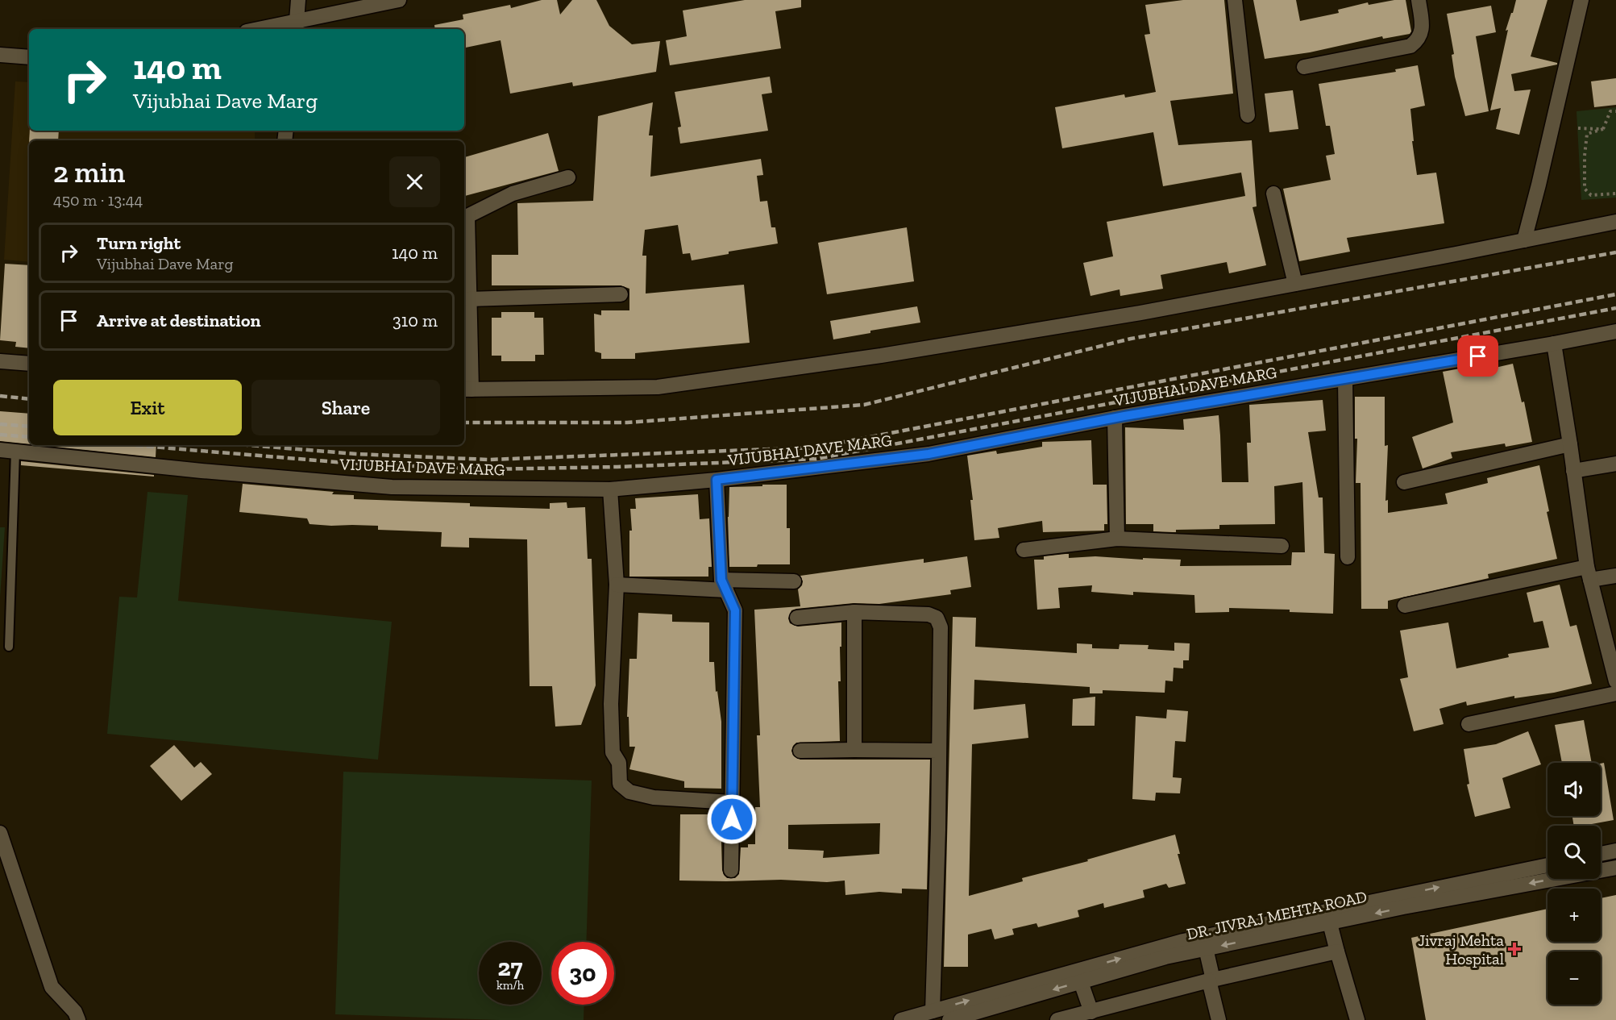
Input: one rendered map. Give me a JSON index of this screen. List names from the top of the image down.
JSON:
{
  "streets": {
    "street": ["VIJUBHAI DAVE MARG", "DR. JIVRAJ MEHTA ROAD"]
  },
  "places": {
    "health": ["Jivraj Mehta Hospital"]
  },
  "page": {
    "turn": ["140 m", "Vijubhai Dave Marg"],
    "heading": ["2 min", "450 m · 13:44"],
    "list": [
      {
        "name": "Turn right",
        "note": "Vijubhai Dave Marg",
        "value": "140 m"
      },
      {
        "name": "Arrive at destination",
        "value": "310 m"
      }
    ],
    "buttons": ["Exit", "Share"],
    "map_buttons": ["+", "−"],
    "speed": "27 km/h",
    "limit": "30"
  }
}
